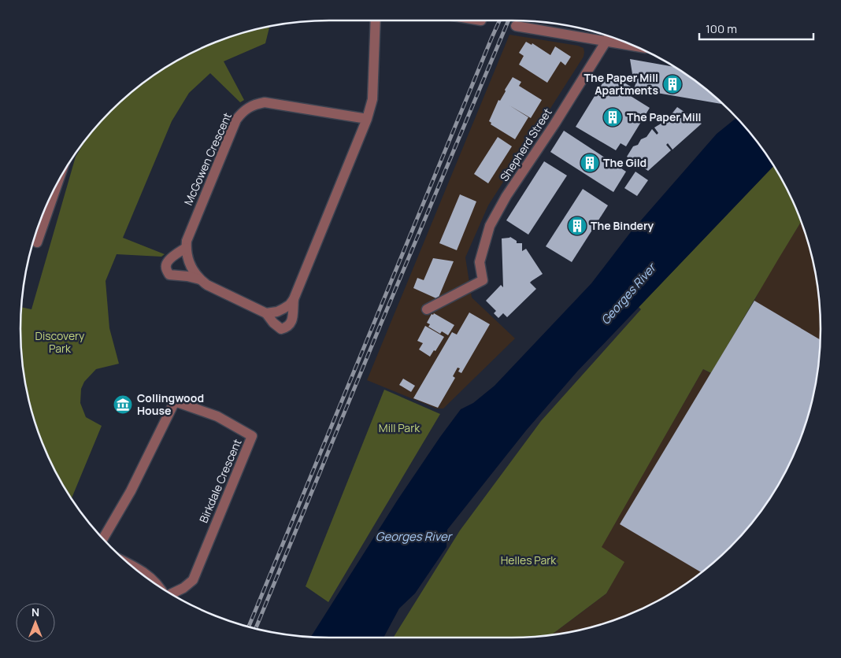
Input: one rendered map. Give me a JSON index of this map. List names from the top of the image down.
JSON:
{
  "streets": {
    "street": ["Shepherd Street", "McGowen Crescent", "Birkdale Crescent"]
  },
  "water": ["Georges River"],
  "parks": ["Discovery Park", "Mill Park", "Helles Park"],
  "places": {
    "building": [
      "The Paper Mill Apartments",
      "The Paper Mill",
      "The Gild",
      "The Bindery"
    ],
    "museum": ["Collingwood House"]
  },
  "scale_bar": "100 m",
  "north": "top"
}
